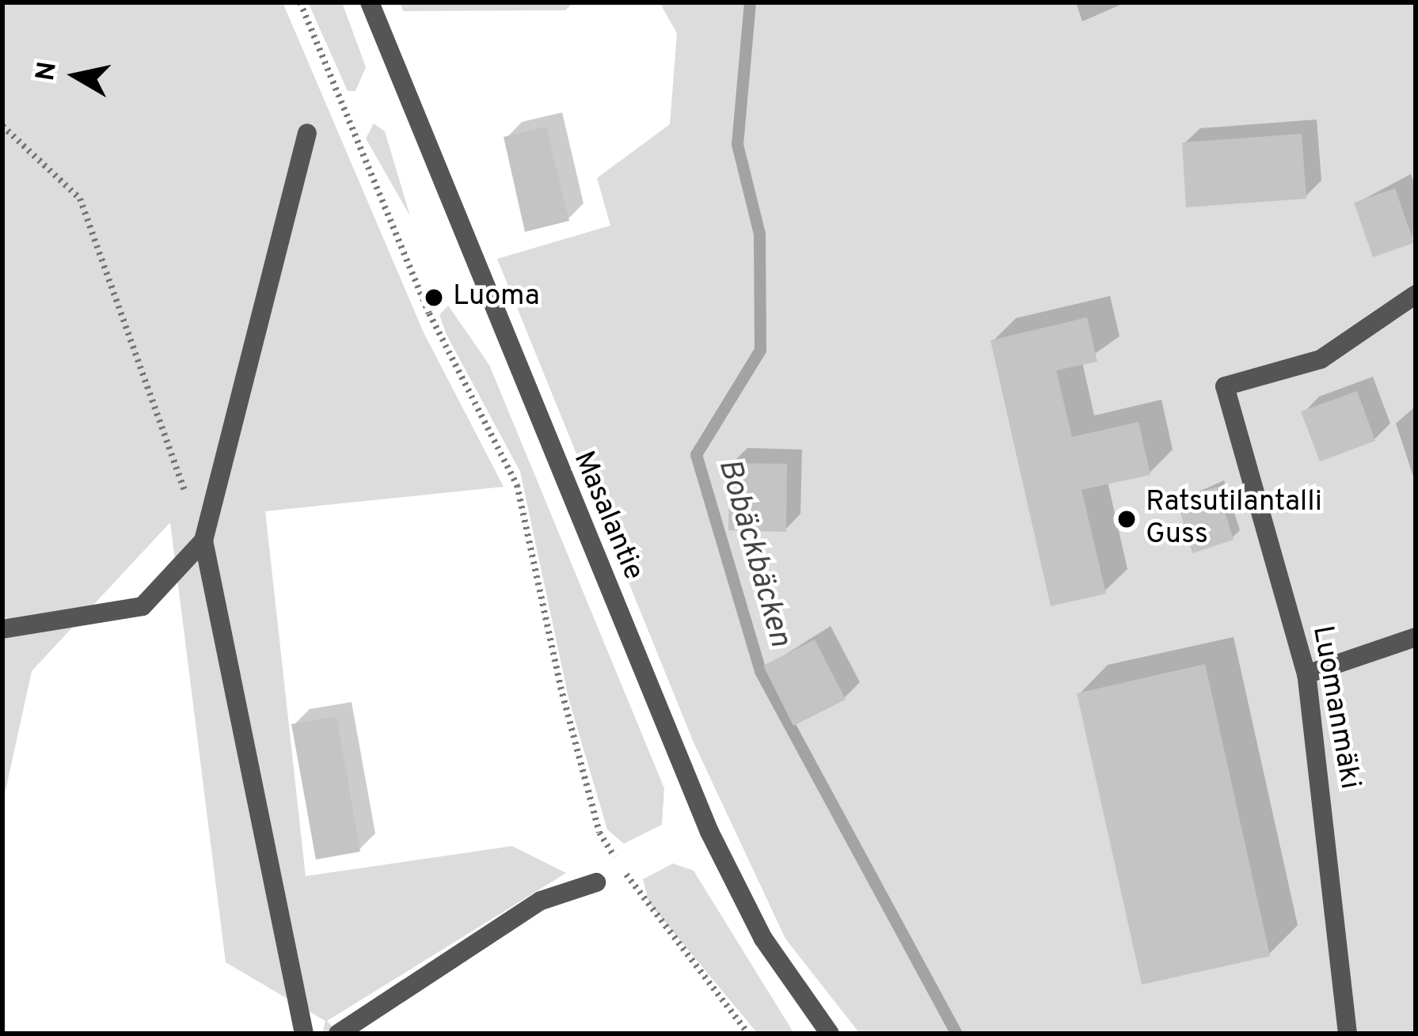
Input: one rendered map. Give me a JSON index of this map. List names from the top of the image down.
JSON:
{
  "streets": {
    "street": ["Masalantie", "Luomanmäki"]
  },
  "water": ["Bobäckbäcken"],
  "places": ["Luoma", "Ratsutilantalli Guss"],
  "north": "left"
}
